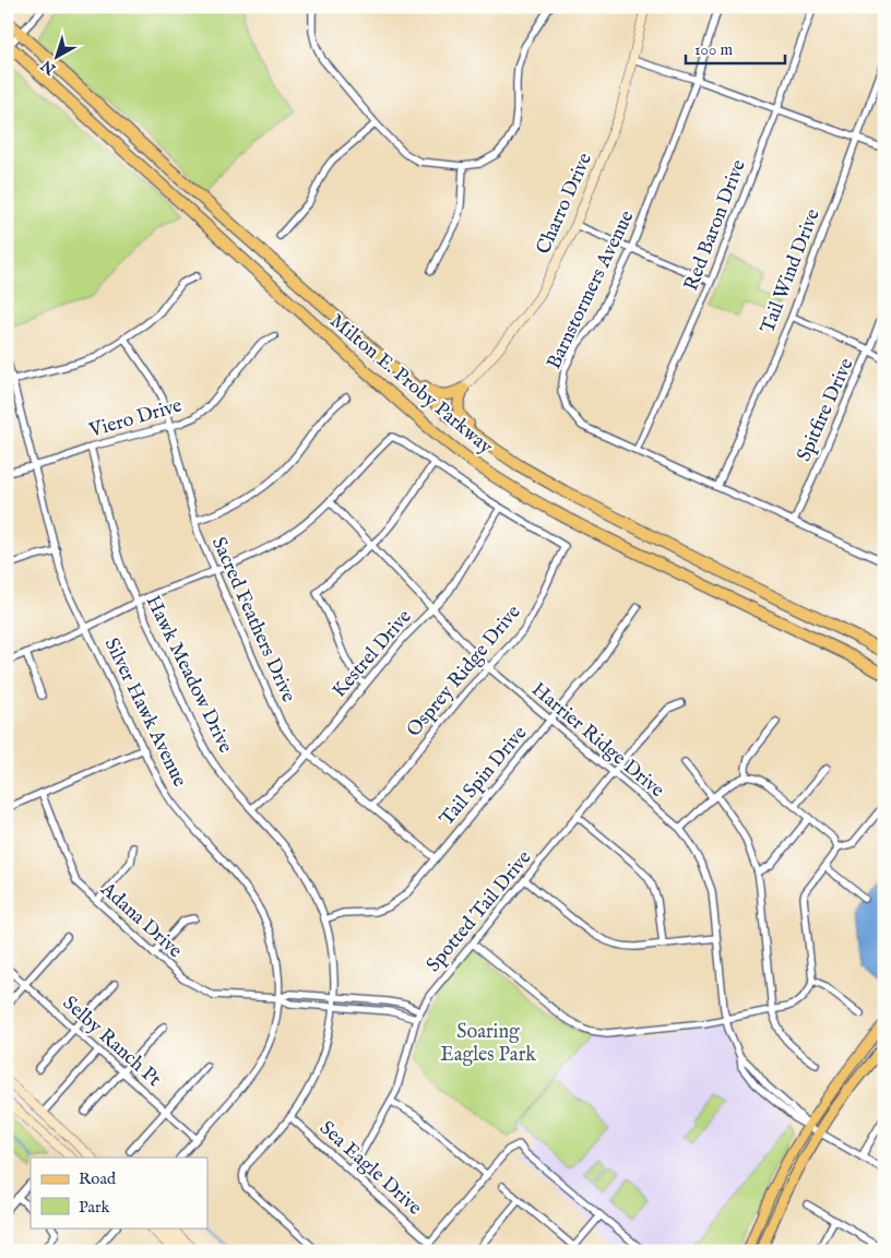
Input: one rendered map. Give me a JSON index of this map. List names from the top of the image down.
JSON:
{
  "streets": {
    "highway": ["Milton E. Proby Parkway"],
    "street": [
      "Charro Drive",
      "Red Baron Drive",
      "Tail Wind Drive",
      "Barnstormers Avenue",
      "Spitfire Drive",
      "Viero Drive",
      "Sacred Feathers Drive",
      "Kestrel Drive",
      "Osprey Ridge Drive",
      "Hawk Meadow Drive",
      "Silver Hawk Avenue",
      "Harrier Ridge Drive",
      "Tail Spin Drive",
      "Spotted Tail Drive",
      "Adana Drive",
      "Selby Ranch Pt",
      "Sea Eagle Drive"
    ]
  },
  "crossings": [
    ["Red Baron Drive", "Barnstormers Avenue"],
    ["Tail Wind Drive", "Barnstormers Avenue"],
    ["Barnstormers Avenue", "Spitfire Drive"],
    ["Viero Drive", "Sacred Feathers Drive"],
    ["Viero Drive", "Hawk Meadow Drive"],
    ["Viero Drive", "Silver Hawk Avenue"],
    ["Sacred Feathers Drive", "Kestrel Drive"],
    ["Sacred Feathers Drive", "Osprey Ridge Drive"],
    ["Sacred Feathers Drive", "Tail Spin Drive"],
    ["Kestrel Drive", "Osprey Ridge Drive"],
    ["Kestrel Drive", "Hawk Meadow Drive"],
    ["Kestrel Drive", "Harrier Ridge Drive"],
    ["Osprey Ridge Drive", "Harrier Ridge Drive"],
    ["Hawk Meadow Drive", "Tail Spin Drive"],
    ["Hawk Meadow Drive", "Sea Eagle Drive"],
    ["Silver Hawk Avenue", "Adana Drive"],
    ["Silver Hawk Avenue", "Selby Ranch Pt"],
    ["Harrier Ridge Drive", "Tail Spin Drive"],
    ["Harrier Ridge Drive", "Spotted Tail Drive"],
    ["Spotted Tail Drive", "Sea Eagle Drive"]
  ],
  "parks": ["Soaring Eagles Park"],
  "legend": ["Road", "Park"],
  "scale_bar": "100 m",
  "north": "bottom left"
}
